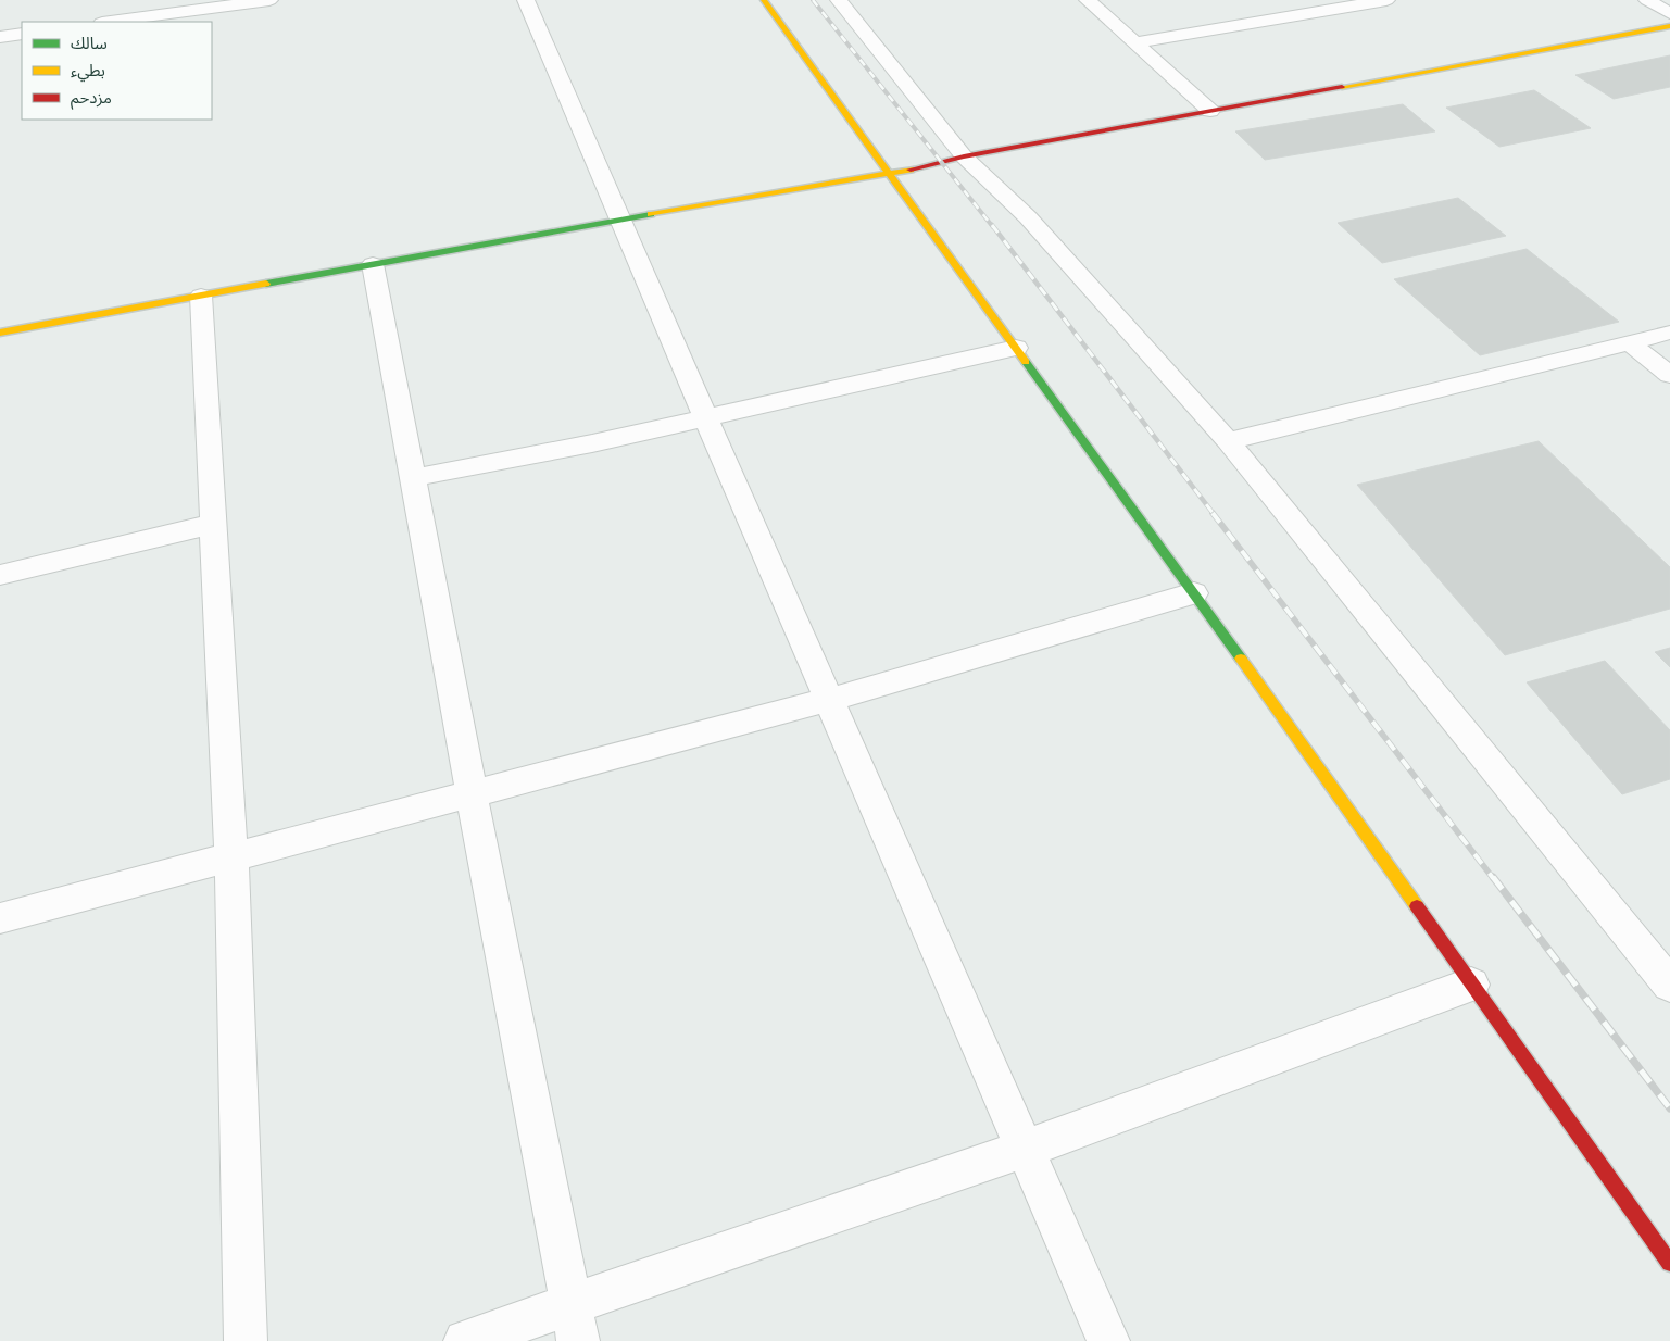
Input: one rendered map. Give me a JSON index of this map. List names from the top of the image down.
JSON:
{
  "legend": ["سالك", "بطيء", "مزدحم"]
}
